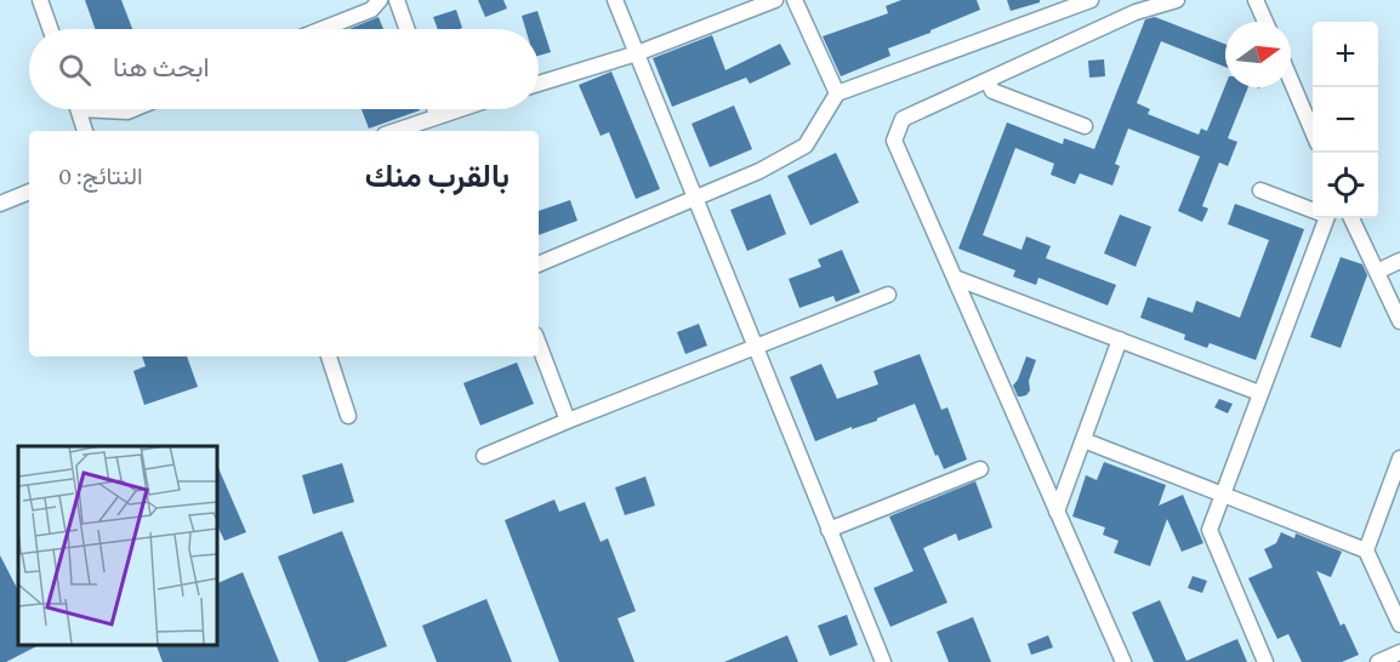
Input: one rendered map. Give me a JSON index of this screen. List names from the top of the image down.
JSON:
{
  "north": "right",
  "page": {
    "map_buttons": ["+", "−"],
    "search": "ابحث هنا",
    "heading": ["بالقرب منك", "النتائج: 0"]
  }
}
